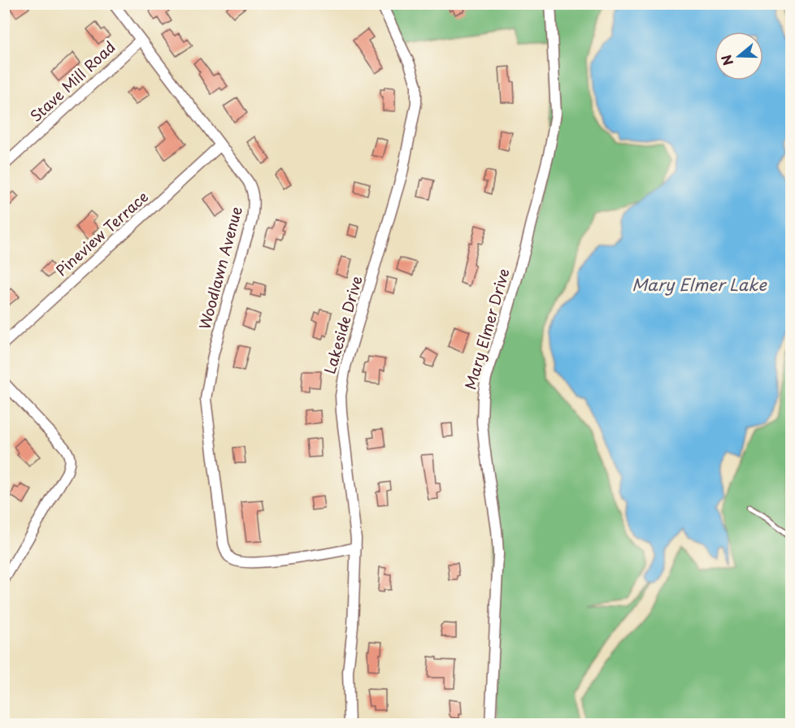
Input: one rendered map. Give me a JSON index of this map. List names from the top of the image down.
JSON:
{
  "streets": {
    "street": [
      "Stave Mill Road",
      "Pineview Terrace",
      "Woodlawn Avenue",
      "Lakeside Drive",
      "Mary Elmer Drive"
    ]
  },
  "crossings": [
    ["Stave Mill Road", "Woodlawn Avenue"],
    ["Pineview Terrace", "Woodlawn Avenue"],
    ["Woodlawn Avenue", "Lakeside Drive"]
  ],
  "water": ["Mary Elmer Lake"],
  "north": "left"
}
